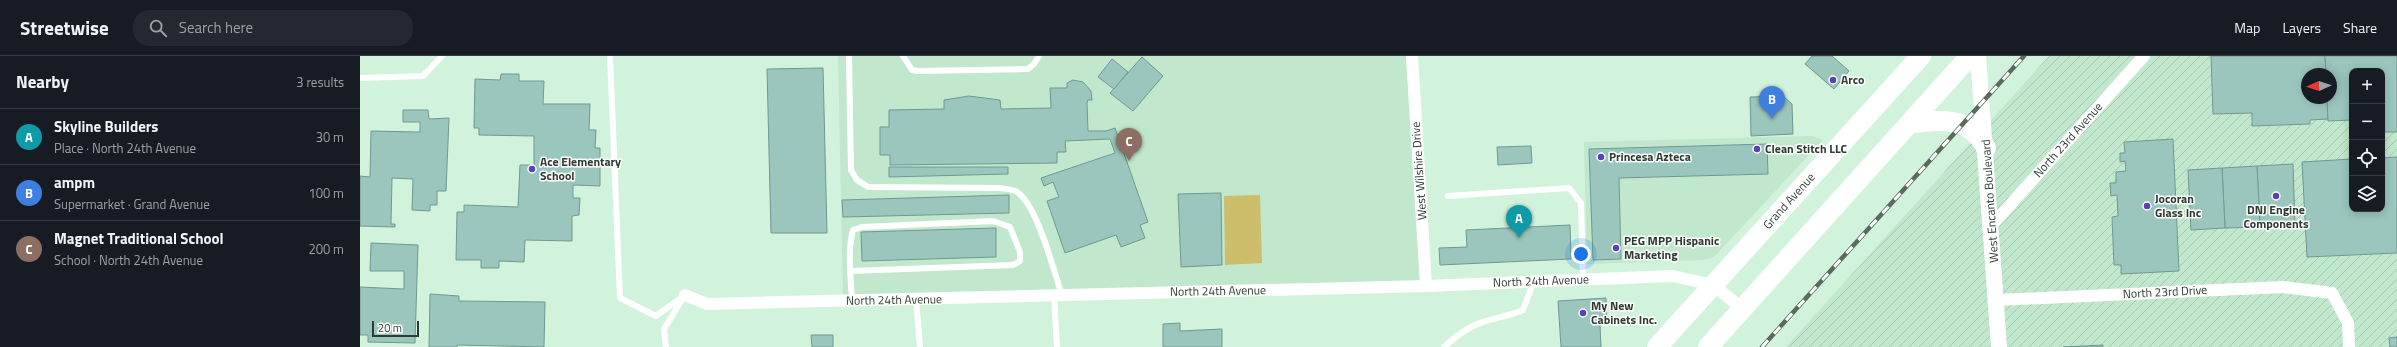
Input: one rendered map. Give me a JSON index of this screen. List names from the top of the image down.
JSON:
{
  "streets": {
    "main road": ["Grand Avenue"],
    "street": [
      "North 23rd Avenue",
      "West Wilshire Drive",
      "West Encanto Boulevard",
      "North 24th Avenue",
      "North 23rd Drive"
    ]
  },
  "crossings": [
    ["North 23rd Avenue", "West Encanto Boulevard"],
    ["West Wilshire Drive", "North 24th Avenue"],
    ["Grand Avenue", "North 24th Avenue"],
    ["West Encanto Boulevard", "North 23rd Drive"]
  ],
  "places": [
    "Arco",
    "Clean Stitch LLC",
    "Princesa Azteca",
    "Ace Elementary School",
    "DNJ Engine Components",
    "Jocoran Glass Inc",
    "PEG MPP Hispanic Marketing",
    "My New Cabinets Inc."
  ],
  "scale_bar": "20 m",
  "north": "left",
  "page": {
    "header": "Streetwise",
    "search": "Search here",
    "nav": ["Map", "Layers", "Share"],
    "heading": ["Nearby", "3 results"],
    "map_buttons": ["+", "−"],
    "pins": ["B", "C", "A"],
    "list": [
      {
        "mark": "A",
        "name": "Skyline Builders",
        "note": "Place · North 24th Avenue",
        "value": "30 m"
      },
      {
        "mark": "B",
        "name": "ampm",
        "note": "Supermarket · Grand Avenue",
        "value": "100 m"
      },
      {
        "mark": "C",
        "name": "Magnet Traditional School",
        "note": "School · North 24th Avenue",
        "value": "200 m"
      }
    ],
    "scale": "20 m"
  }
}
